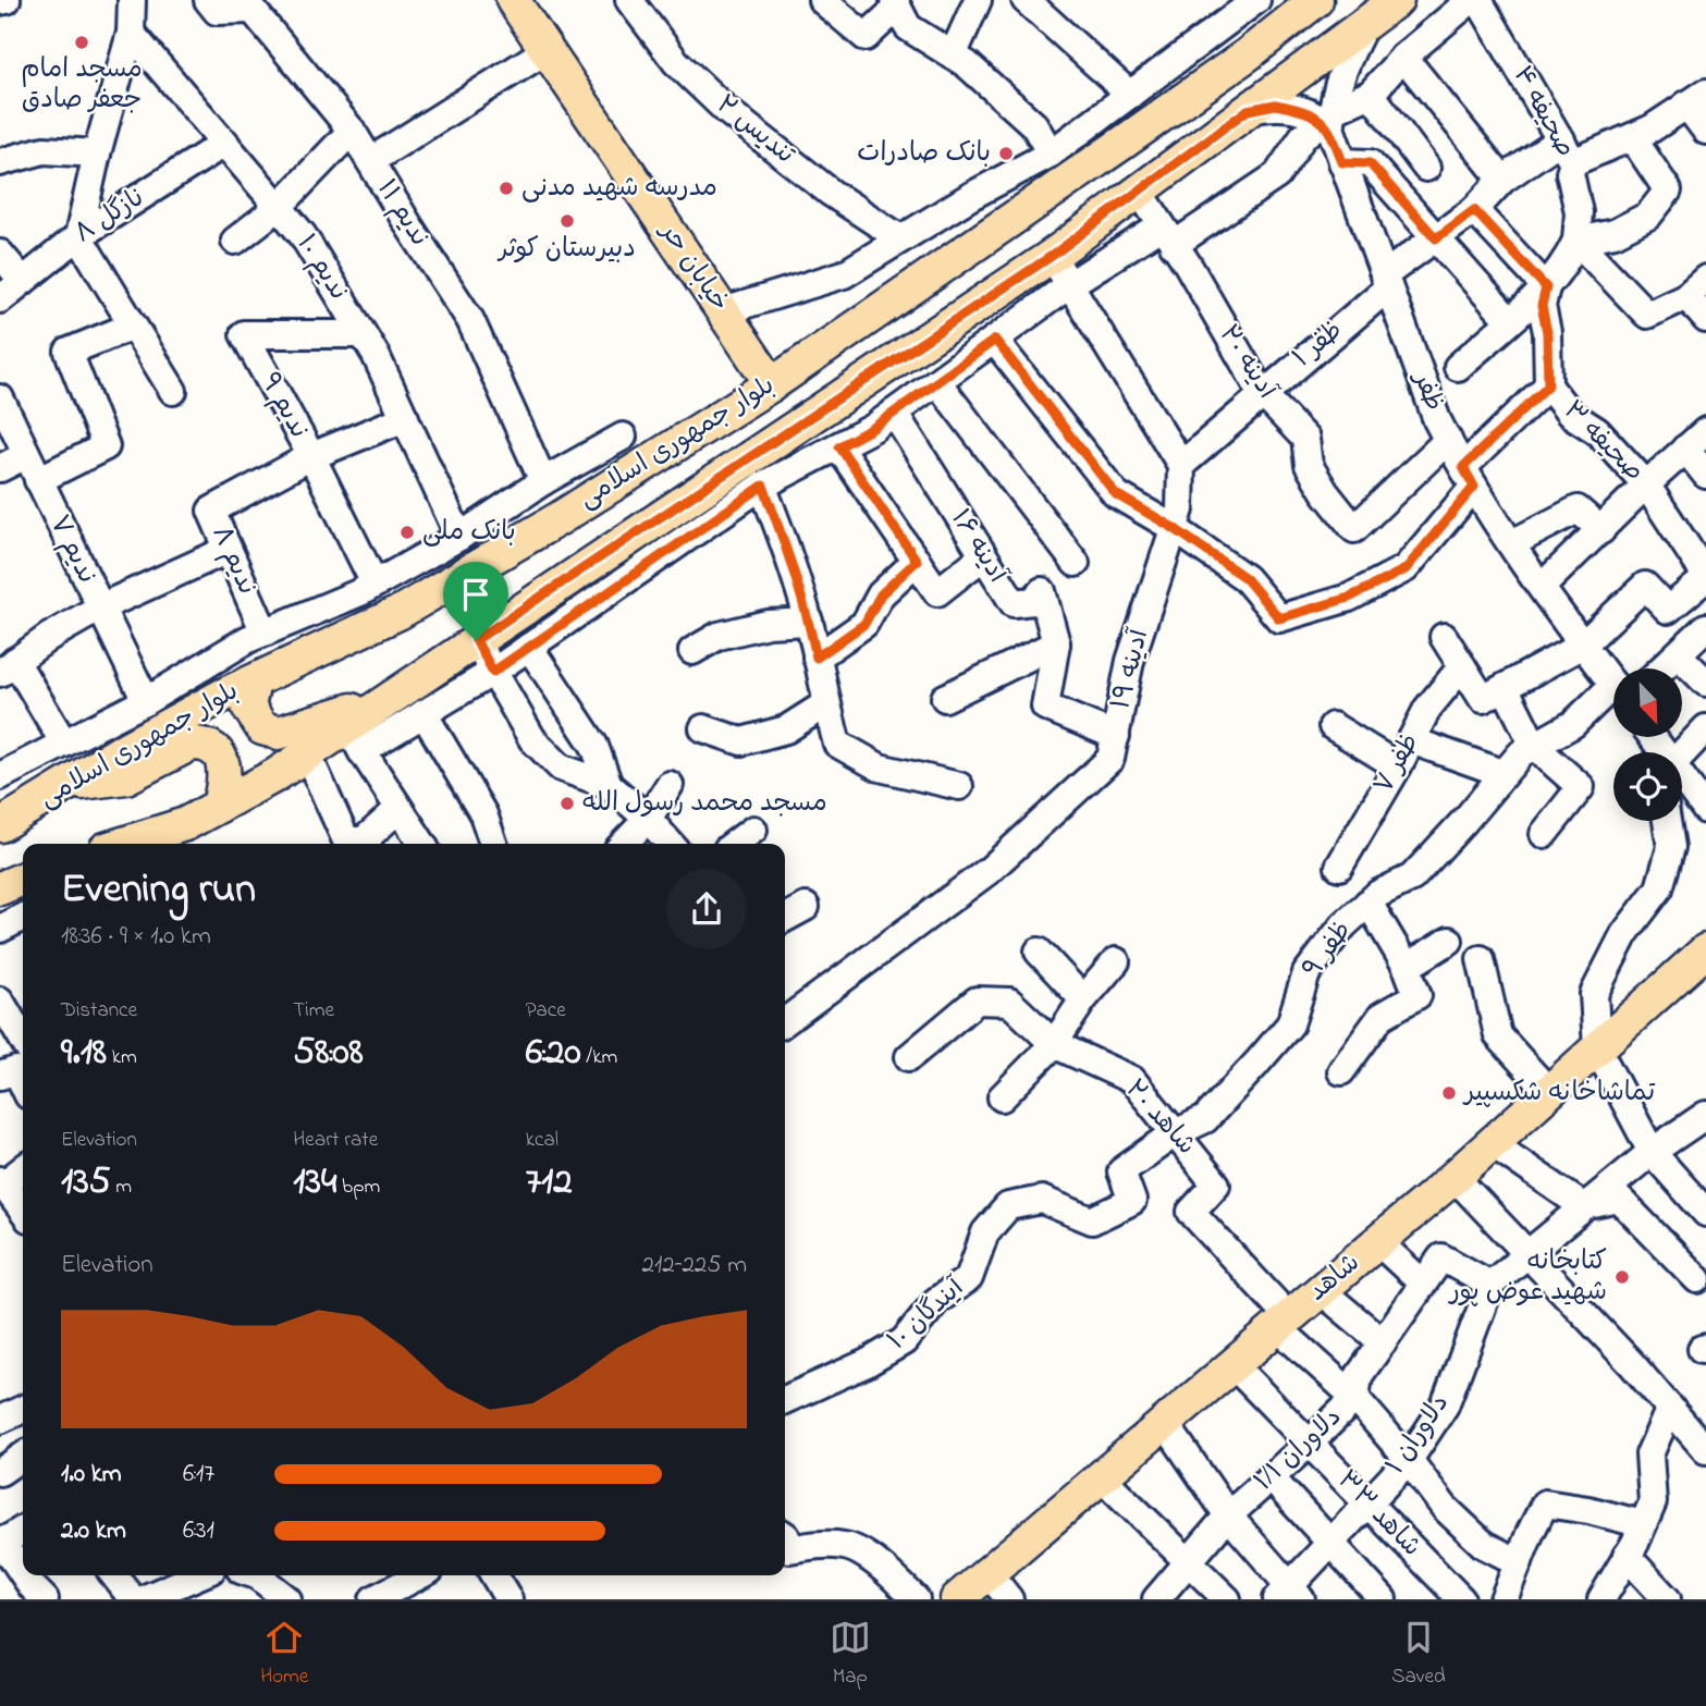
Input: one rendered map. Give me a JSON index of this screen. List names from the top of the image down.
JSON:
{
  "streets": {
    "main road": ["خیابان حر", "بلوار جمهوری اسلامی", "شاهد"],
    "street": [
      "صحیفه ۴",
      "تندیس ۲",
      "ندیم ۱۱",
      "نازگل ۸",
      "ندیم ۱۰",
      "ظفر ۱",
      "آدینه ۲۰",
      "ظفر",
      "ندیم ۹",
      "صحیفه ۳",
      "آدینه ۱۶",
      "ندیم ۷",
      "ندیم ۸",
      "آدینه ۱۹",
      "ظفر ۷",
      "ظفر ۹",
      "شاهد ۲۰",
      "آیندگان ۱۰",
      "دلاوران ۱",
      "دلاوران ۱/۱",
      "شاهد ۳۳"
    ]
  },
  "crossings": [
    ["صحیفه ۴", "ظفر ۱"],
    ["نازگل ۸", "ندیم ۱۰"],
    ["ندیم ۱۰", "ندیم ۹"],
    ["خیابان حر", "بلوار جمهوری اسلامی"],
    ["ظفر ۱", "آدینه ۲۰"],
    ["ظفر ۱", "ظفر"],
    ["ظفر ۱", "آدینه ۱۹"],
    ["آدینه ۲۰", "ظفر"],
    ["آدینه ۲۰", "بلوار جمهوری اسلامی"],
    ["ندیم ۹", "ندیم ۸"],
    ["آدینه ۱۶", "آدینه ۱۹"],
    ["ظفر ۹", "شاهد ۲۰"],
    ["ظفر ۹", "آیندگان ۱۰"],
    ["شاهد ۲۰", "شاهد"],
    ["شاهد", "شاهد ۳۳"],
    ["دلاوران ۱", "دلاوران ۱/۱"],
    ["دلاوران ۱", "شاهد ۳۳"],
    ["دلاوران ۱/۱", "شاهد ۳۳"]
  ],
  "places": [
    "مسجد امام جعفر صادق",
    "بانک صادرات",
    "مدرسه شهید مدنی",
    "دبیرستان کوثر",
    "بانک ملی",
    "مسجد محمد رسول الله",
    "تماشاخانه شکسپیر",
    "کتابخانه شهید عوض پور"
  ],
  "north": "bottom right",
  "page": {
    "heading": ["Evening run", "18:36 · 9 × 1.0 km"],
    "stats": [
      ["Distance", "9.18 km"],
      ["Time", "58:08"],
      ["Pace", "6:20 /km"],
      ["Elevation", "135 m"],
      ["Heart rate", "134 bpm"],
      ["kcal", "712"]
    ],
    "chart": ["Elevation", "212–225 m"],
    "list": [
      {
        "name": "1.0 km",
        "note": "6:17"
      },
      {
        "name": "2.0 km",
        "note": "6:31"
      }
    ],
    "tabs": ["Home", "Map", "Saved"]
  }
}
